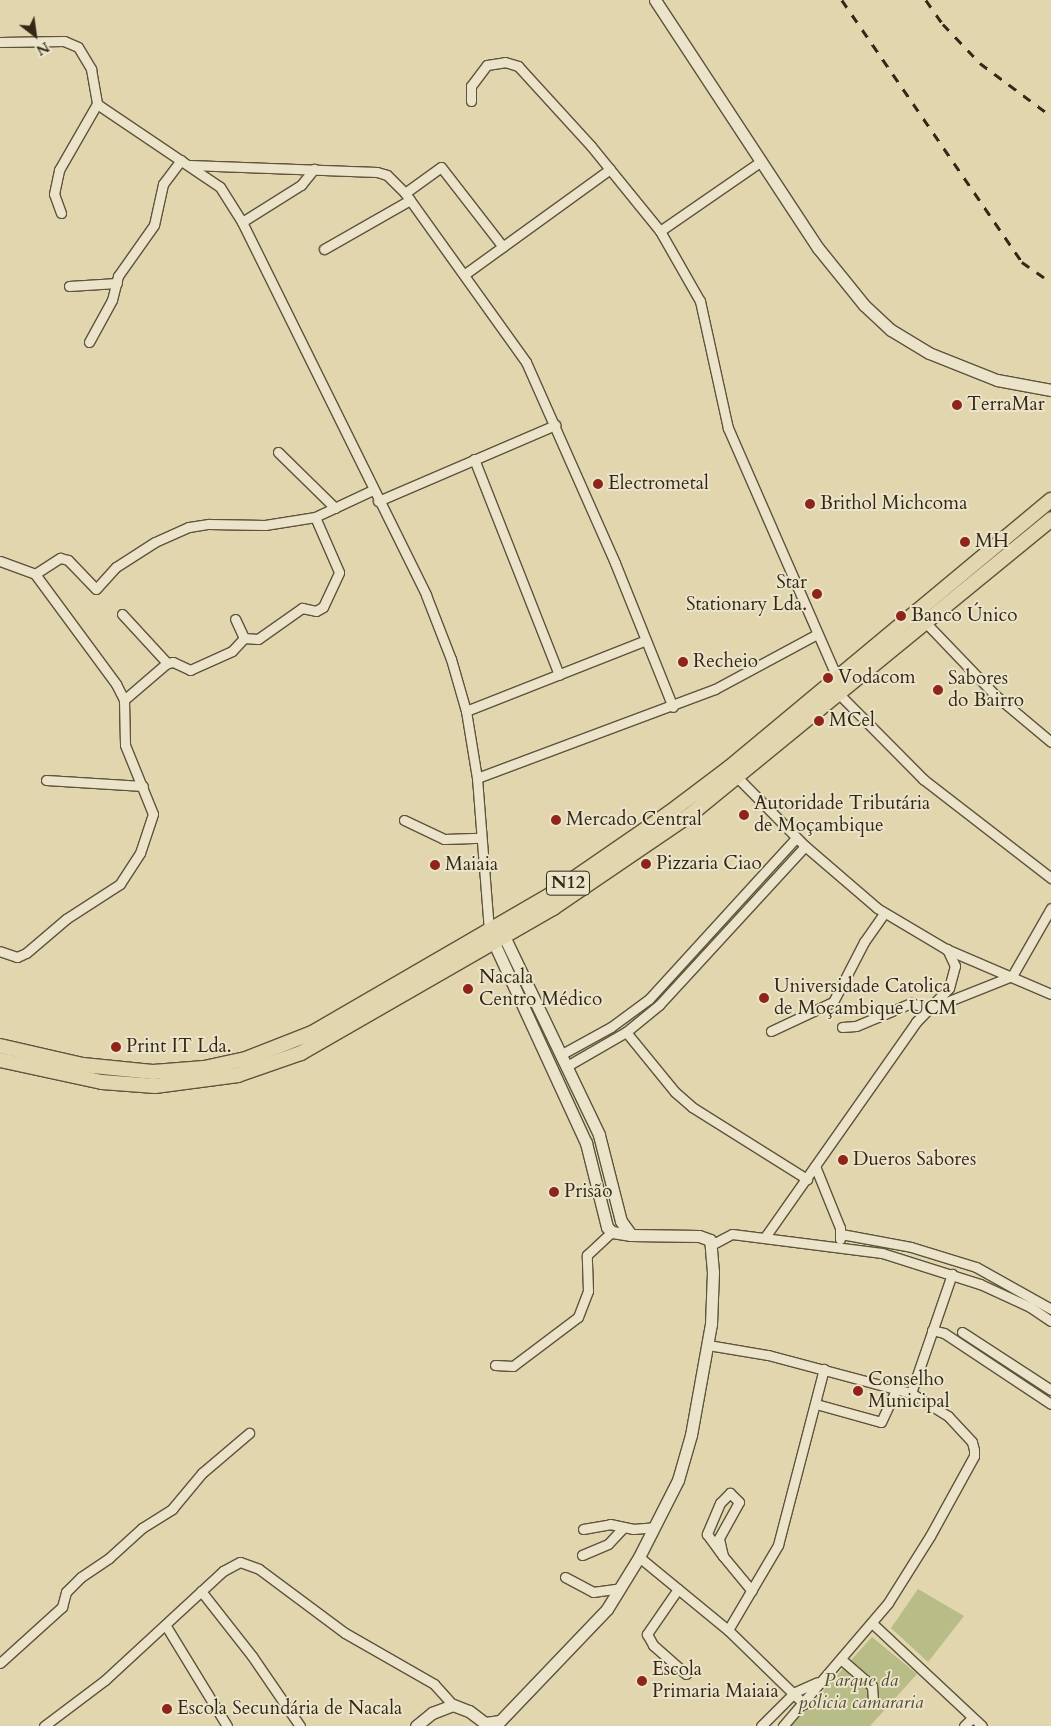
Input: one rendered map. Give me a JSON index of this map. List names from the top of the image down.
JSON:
{
  "streets": {
    "main road": ["N12"]
  },
  "parks": ["Parque da policia camararia"],
  "places": [
    "TerraMar",
    "Electrometal",
    "Brithol Michcoma",
    "MH",
    "Star Stationary Lda.",
    "Banco Único",
    "Recheio",
    "Vodacom",
    "Sabores do Bairro",
    "MCel",
    "Autoridade Tributária de Moçambique",
    "Mercado Central",
    "Pizzaria Ciao",
    "Maiaia",
    "Nacala Centro Médico",
    "Universidade Catolica de Moçambique UCM",
    "Print IT Lda.",
    "Dueros Sabores",
    "Prisão",
    "Conselho Municipal",
    "Escola Primaria Maiaia",
    "Escola Secundária de Nacala"
  ],
  "north": "bottom right"
}
